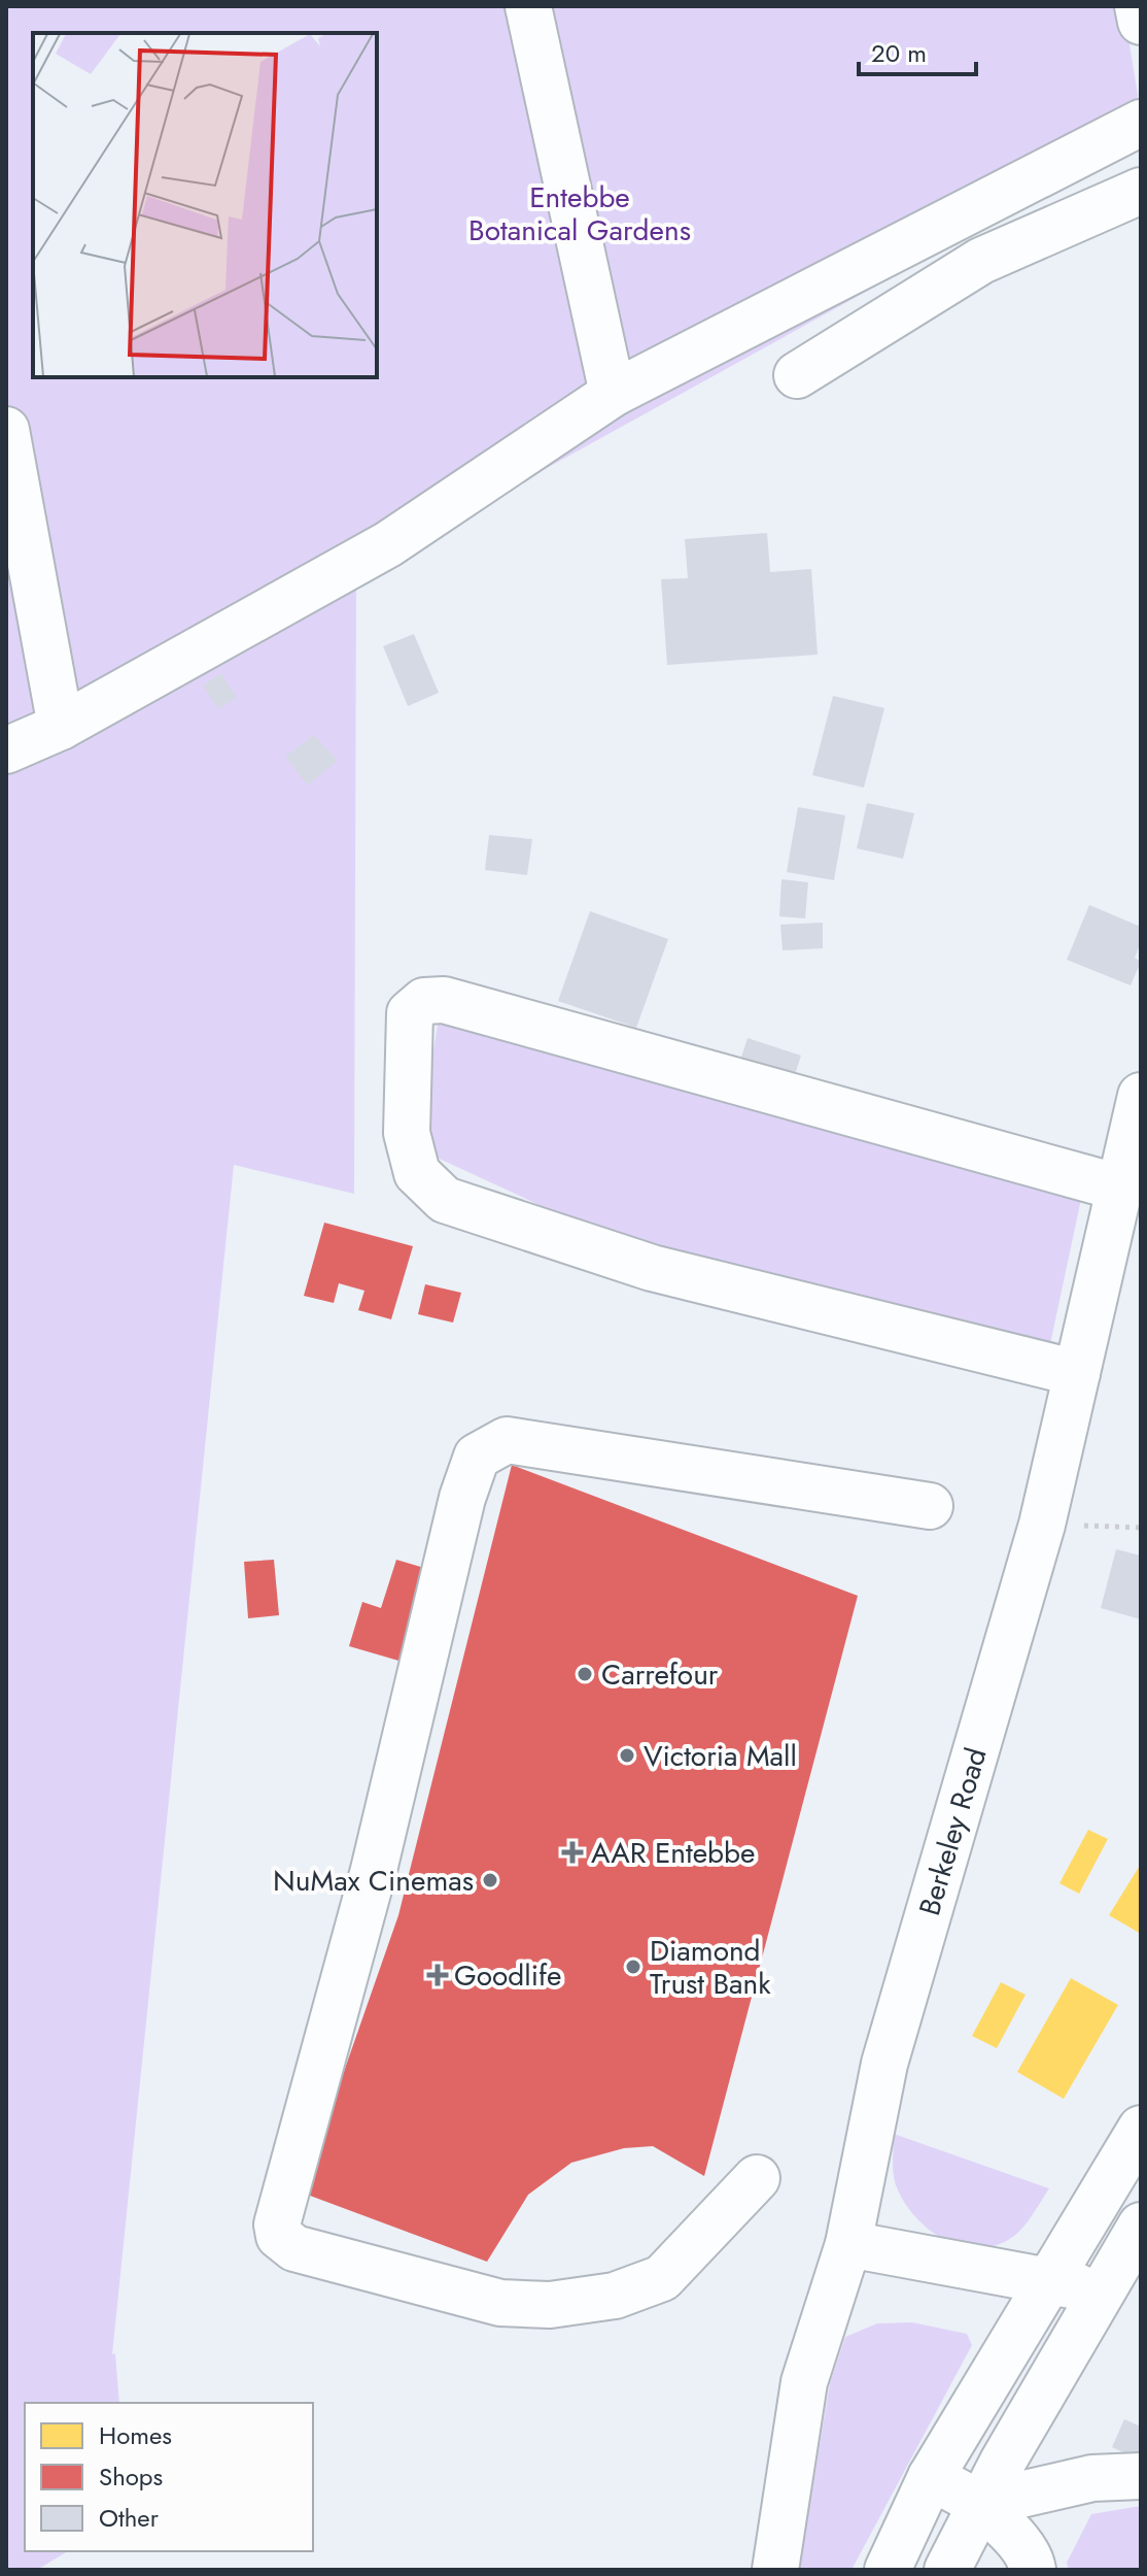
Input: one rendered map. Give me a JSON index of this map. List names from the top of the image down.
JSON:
{
  "streets": {
    "main road": ["Berkeley Road"]
  },
  "parks": ["Entebbe Botanical Gardens"],
  "places": {
    "other": [
      "Carrefour",
      "Victoria Mall",
      "NuMax Cinemas",
      "Diamond Trust Bank"
    ],
    "health": ["AAR Entebbe", "Goodlife"]
  },
  "legend": ["Homes", "Shops", "Other"],
  "scale_bar": "20 m"
}
